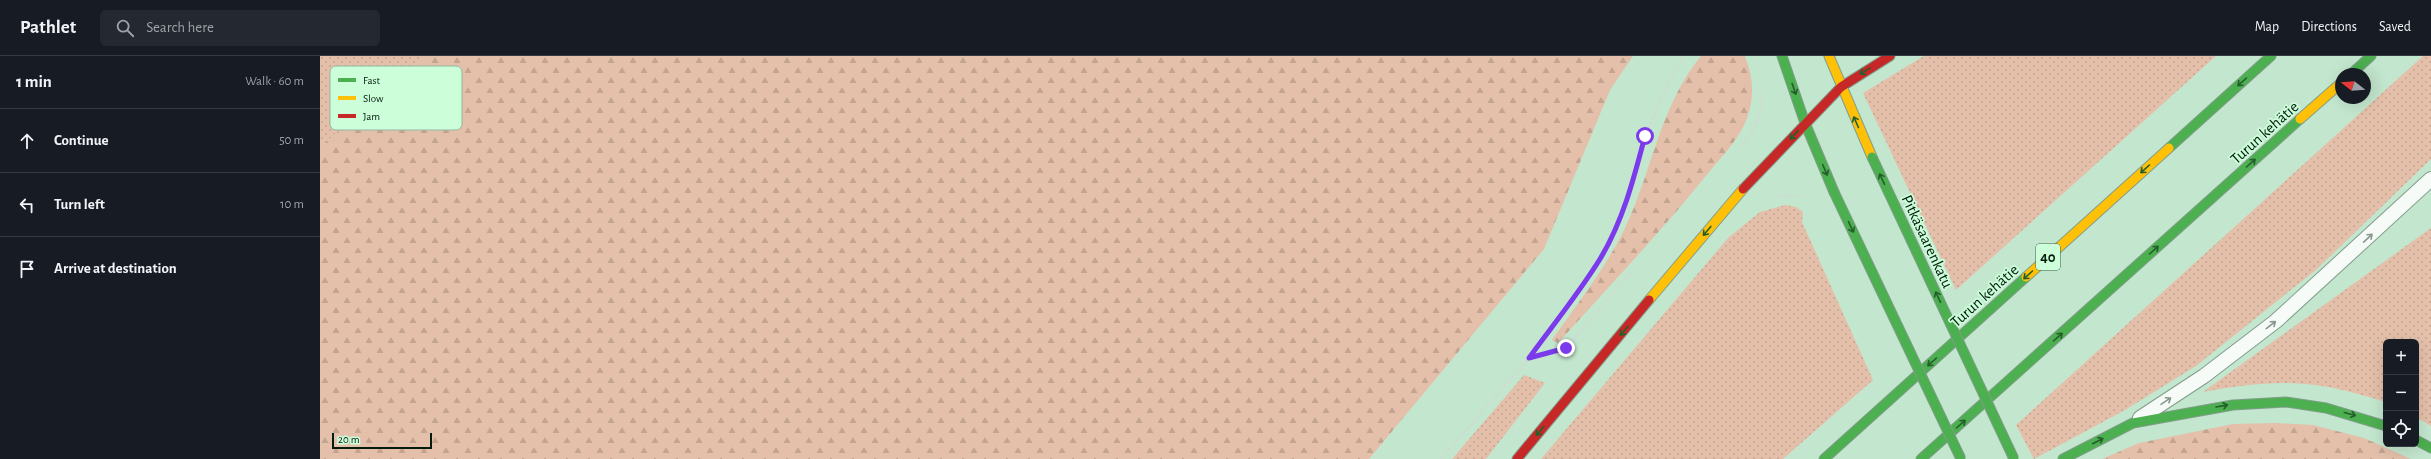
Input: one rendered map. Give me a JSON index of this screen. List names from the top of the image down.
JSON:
{
  "streets": {
    "main road": ["Turun kehätie", "Pitkäsaarenkatu", "40"]
  },
  "legend": ["Fast", "Slow", "Jam"],
  "scale_bar": "20 m",
  "north": "left",
  "page": {
    "header": "Pathlet",
    "search": "Search here",
    "nav": ["Map", "Directions", "Saved"],
    "heading": ["1 min", "Walk · 60 m"],
    "list": [
      ["Continue", "50 m"],
      ["Turn left", "10 m"],
      "Arrive at destination"
    ],
    "map_buttons": ["+", "−"],
    "scale": "20 m"
  }
}
